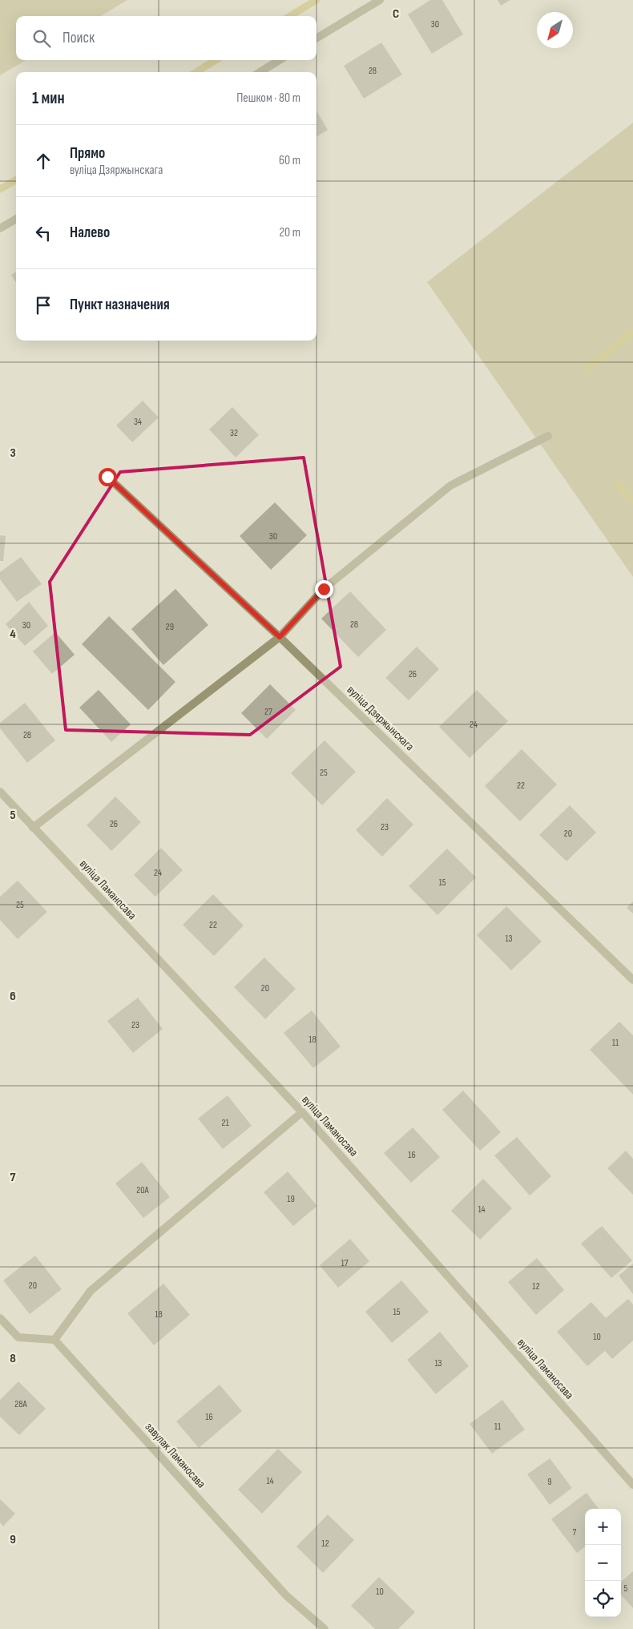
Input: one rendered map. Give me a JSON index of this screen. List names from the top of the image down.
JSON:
{
  "streets": {
    "street": ["вуліца Дзяржынскага", "вуліца Ламаносава", "завулак Ламаносава"]
  },
  "house_numbers": [
    "30",
    "28",
    "34",
    "32",
    "30",
    "28",
    "30",
    "29",
    "26",
    "27",
    "24",
    "28",
    "25",
    "22",
    "26",
    "23",
    "20",
    "24",
    "15",
    "25",
    "22",
    "13",
    "20",
    "23",
    "18",
    "11",
    "21",
    "16",
    "20А",
    "19",
    "14",
    "17",
    "20",
    "12",
    "15",
    "18",
    "10",
    "13",
    "28А",
    "16",
    "11",
    "14",
    "9",
    "7",
    "12",
    "5",
    "10"
  ],
  "north": "bottom left",
  "page": {
    "search": "Поиск",
    "heading": ["1 мин", "Пешком · 80 m"],
    "list": [
      ["Прямо", "вуліца Дзяржынскага", "60 m"],
      ["Налево", "20 m"],
      "Пункт назначения"
    ],
    "map_buttons": ["+", "−"]
  },
  "grid": {
    "columns": ["C"],
    "rows": [
      "3",
      "4",
      "5",
      "6",
      "7",
      "8",
      "9"
    ]
  }
}
